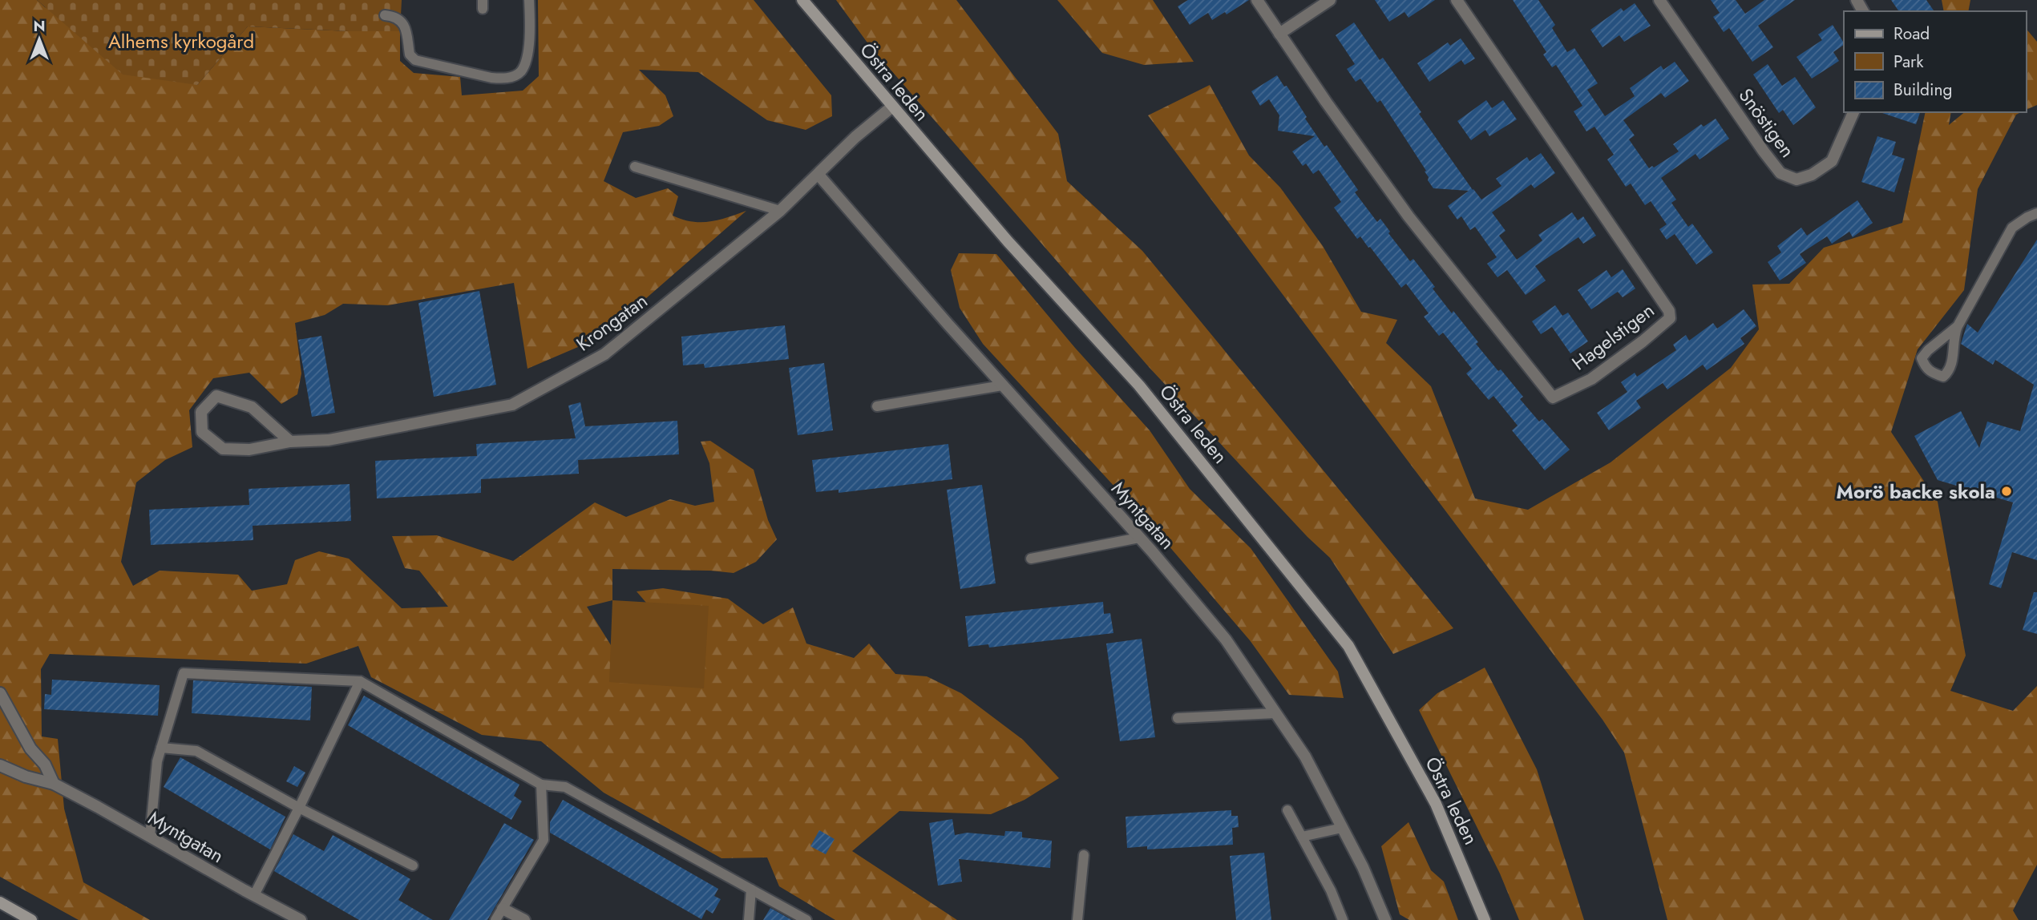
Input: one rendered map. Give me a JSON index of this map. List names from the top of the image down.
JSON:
{
  "streets": {
    "street": [
      "Östra leden",
      "Snöstigen",
      "Krongatan",
      "Hagelstigen",
      "Myntgatan"
    ]
  },
  "crossings": [
    ["Östra leden", "Krongatan"],
    ["Krongatan", "Myntgatan"]
  ],
  "parks": ["Alhems kyrkogård"],
  "places": ["Morö backe skola"],
  "legend": ["Road", "Park", "Building"],
  "north": "top"
}
